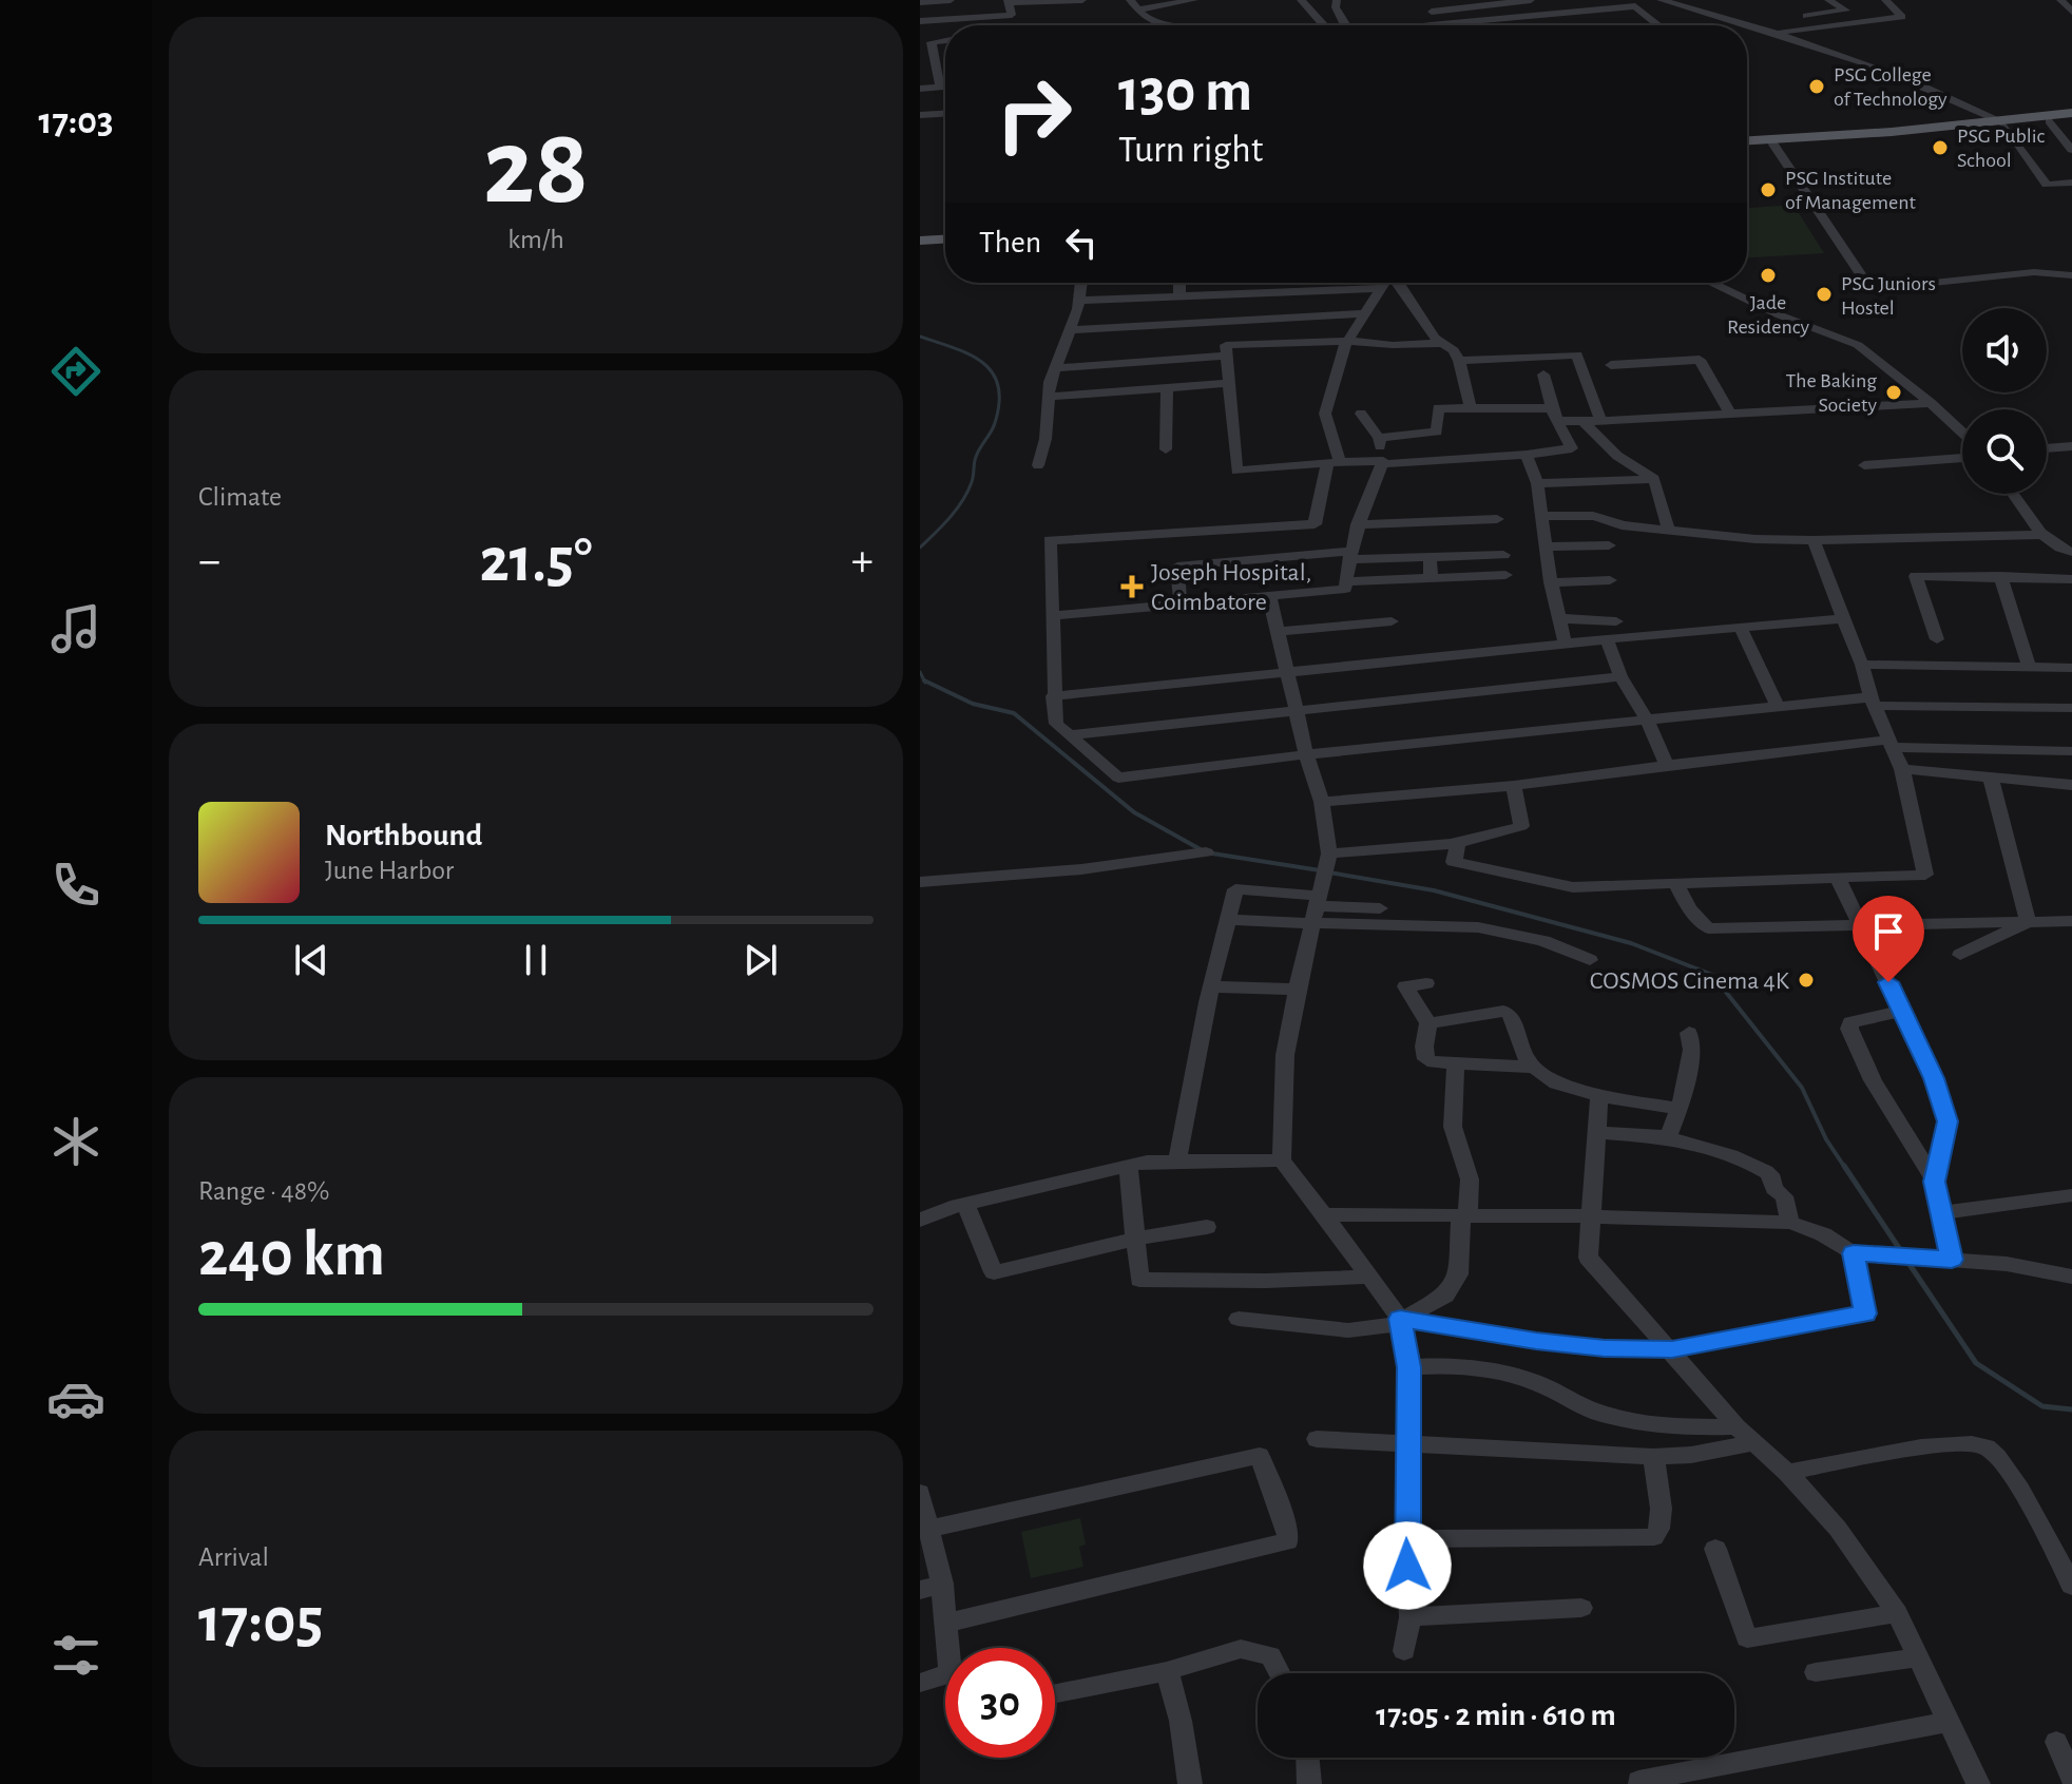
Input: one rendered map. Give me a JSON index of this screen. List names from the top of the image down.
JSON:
{
  "places": {
    "other": [
      "PSG College of Technology",
      "PSG Public School",
      "PSG Institute of Management",
      "Jade Residency",
      "PSG Juniors Hostel",
      "The Baking Society",
      "COSMOS Cinema 4K"
    ],
    "health": ["Joseph Hospital, Coimbatore"]
  },
  "page": {
    "tabs": "17:03",
    "tile": [
      ["28", "km/h"],
      "Climate",
      ["Range · 48%", "240 km"],
      ["Arrival", "17:05"]
    ],
    "turn": ["130 m", "Turn right"],
    "then": "Then",
    "heat": ["−", "21.5°", "+"],
    "song": ["Northbound", "June Harbor"],
    "limit": "30",
    "trip": "17:05 · 2 min · 610 m"
  }
}
